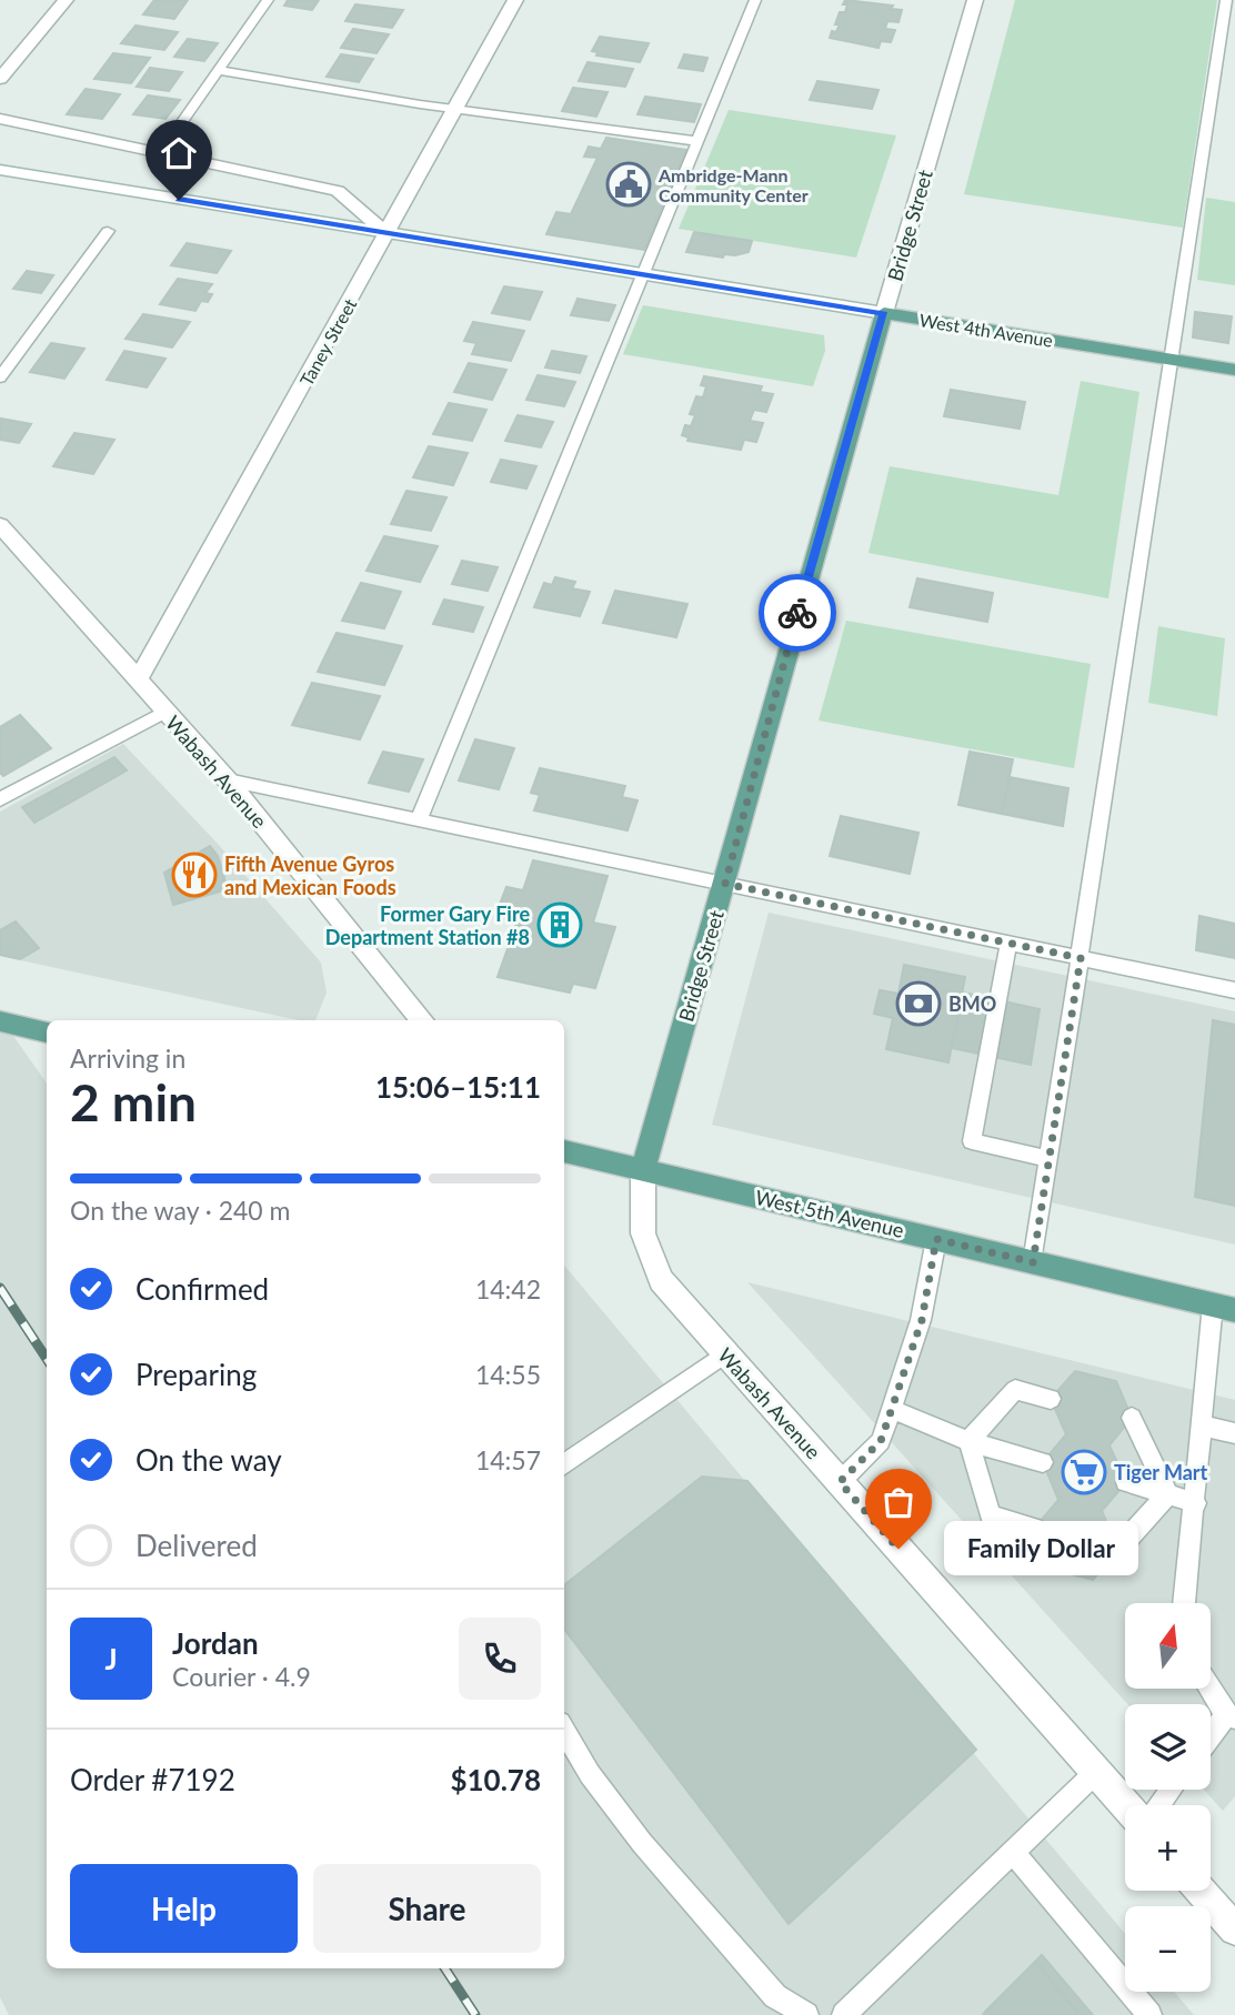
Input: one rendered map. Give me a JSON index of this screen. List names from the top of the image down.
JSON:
{
  "streets": {
    "main road": ["Bridge Street", "West 4th Avenue", "West 5th Avenue"],
    "street": ["Taney Street", "Wabash Avenue"]
  },
  "crossings": [
    ["Bridge Street", "West 4th Avenue"],
    ["Bridge Street", "Wabash Avenue"],
    ["Bridge Street", "West 5th Avenue"],
    ["West 4th Avenue", "Taney Street"],
    ["Taney Street", "Wabash Avenue"],
    ["Wabash Avenue", "West 5th Avenue"]
  ],
  "places": {
    "public building": ["Ambridge-Mann Community Center"],
    "restaurant": ["Fifth Avenue Gyros and Mexican Foods"],
    "building": ["Former Gary Fire Department Station #8"],
    "bank": ["BMO"],
    "supermarket": ["Tiger Mart"],
    "other": ["Family Dollar"]
  },
  "north": "top",
  "page": {
    "heading": ["2 min", "Arriving in", "15:06–15:11"],
    "panel": [
      "Jordan",
      "Courier · 4.9",
      "Order #7192",
      "$10.78"
    ],
    "bar": "On the way · 240 m",
    "list": [
      ["Confirmed", "14:42"],
      ["Preparing", "14:55"],
      ["On the way", "14:57"],
      "Delivered"
    ],
    "bubble": "Family Dollar",
    "map_buttons": ["+", "−"],
    "round": "J",
    "buttons": ["Help", "Share"]
  }
}
